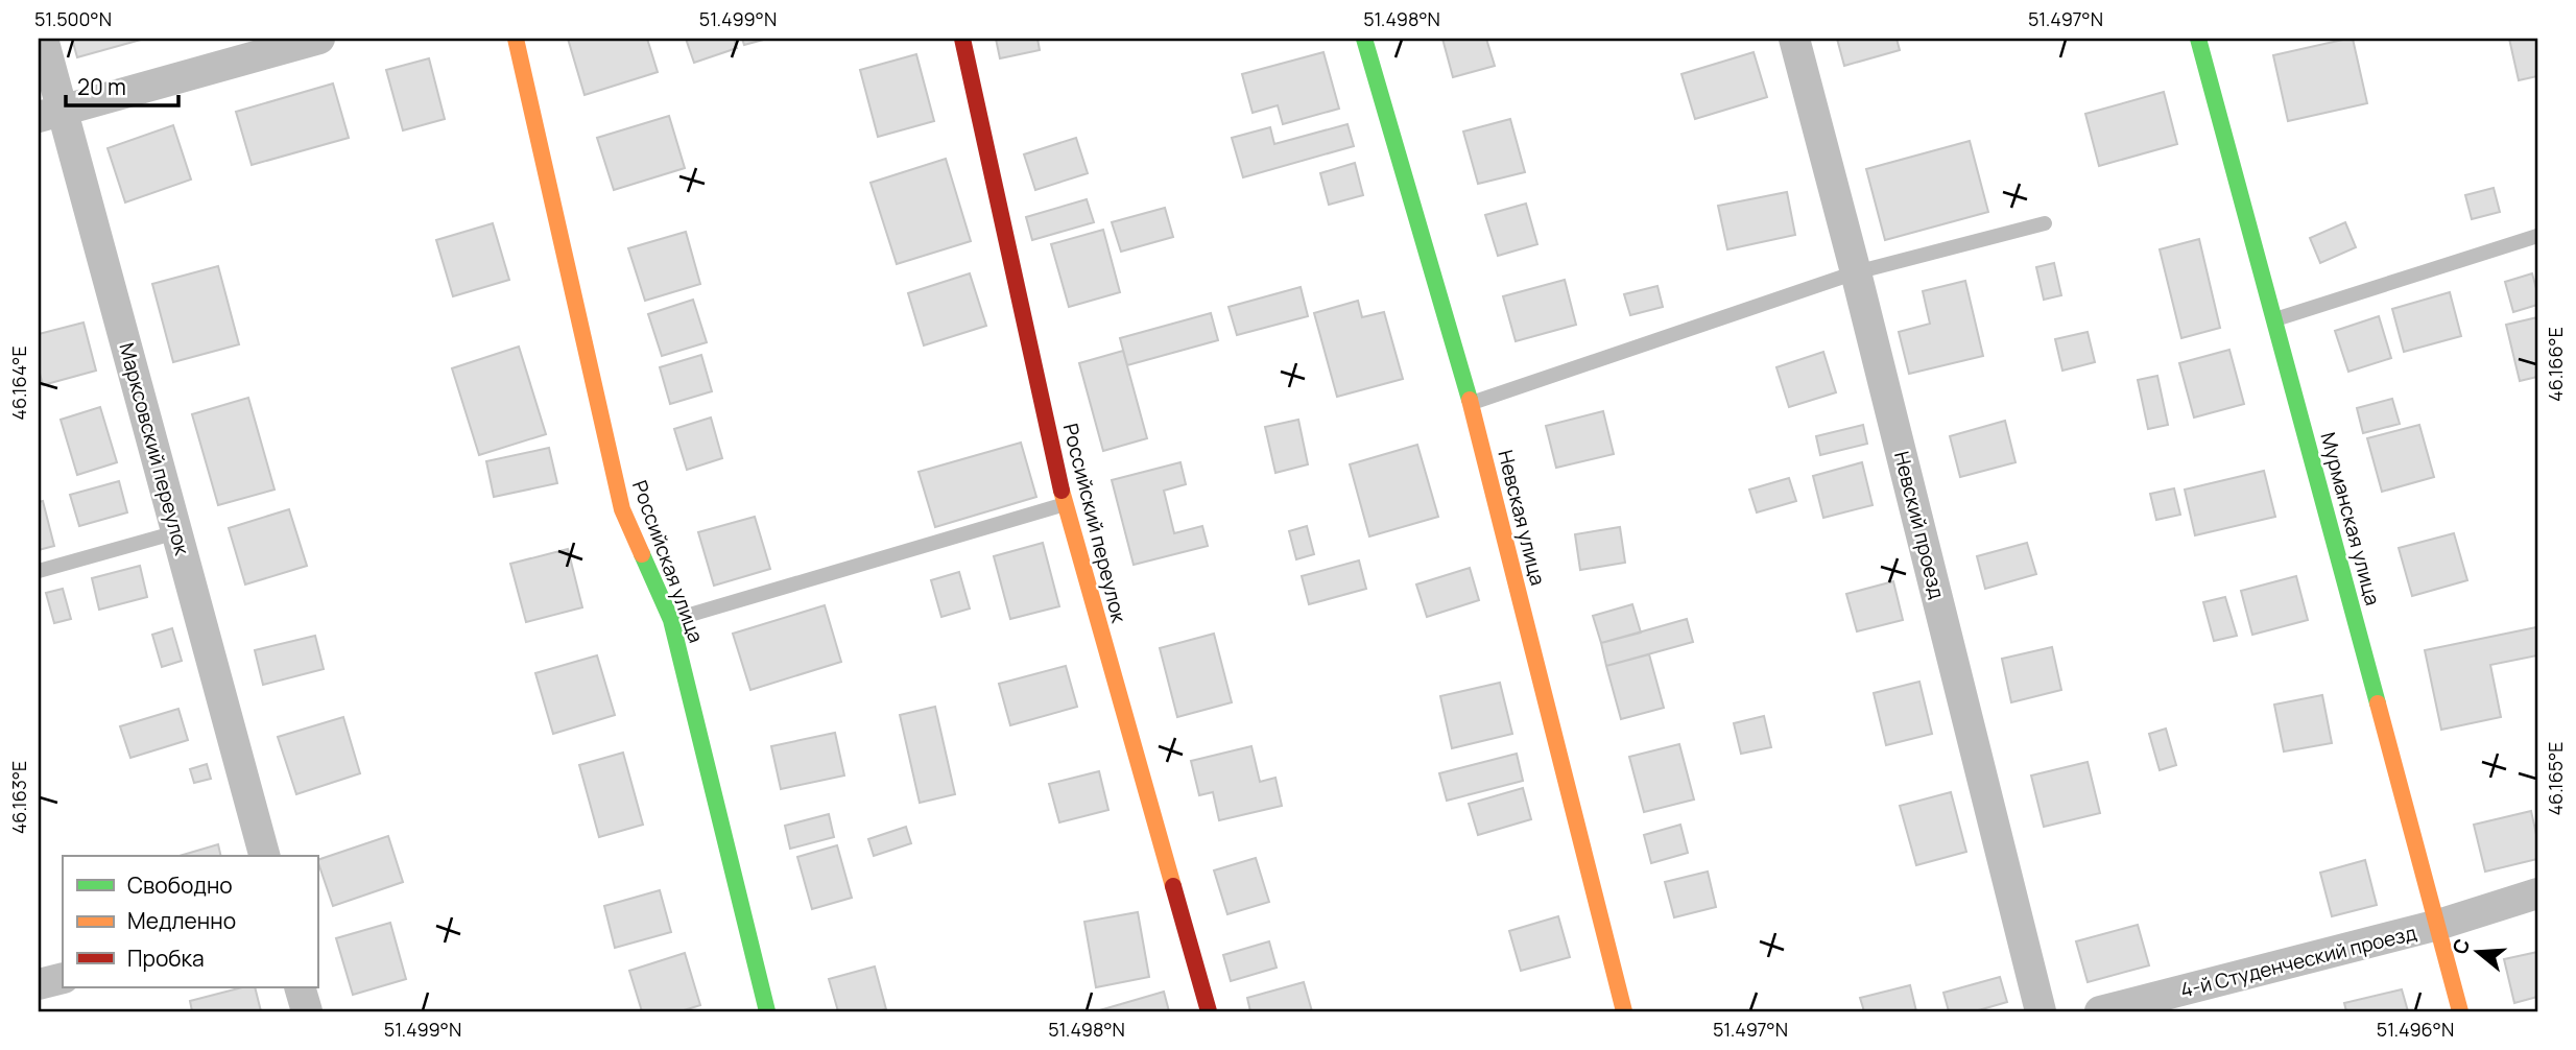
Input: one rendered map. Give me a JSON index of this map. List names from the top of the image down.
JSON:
{
  "streets": {
    "street": [
      "Марксовский переулок",
      "Невская улица",
      "Мурманская улица",
      "Российский переулок",
      "Невский проезд",
      "Российская улица",
      "4-й Студенческий проезд"
    ]
  },
  "crossings": [
    ["Мурманская улица", "4-й Студенческий проезд"]
  ],
  "legend": ["Свободно", "Медленно", "Пробка"],
  "scale_bar": "20 m",
  "north": "left",
  "coordinates": [
    "51.500°N",
    "51.499°N",
    "51.498°N",
    "51.497°N",
    "46.166°E",
    "46.164°E",
    "46.165°E",
    "46.163°E",
    "51.496°N"
  ]
}
